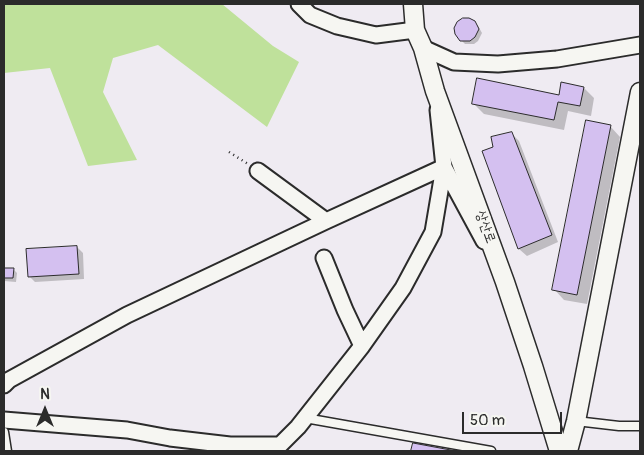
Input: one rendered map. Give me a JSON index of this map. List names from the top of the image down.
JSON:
{
  "streets": {
    "street": ["상산로"]
  },
  "scale_bar": "50 m",
  "north": "top"
}
